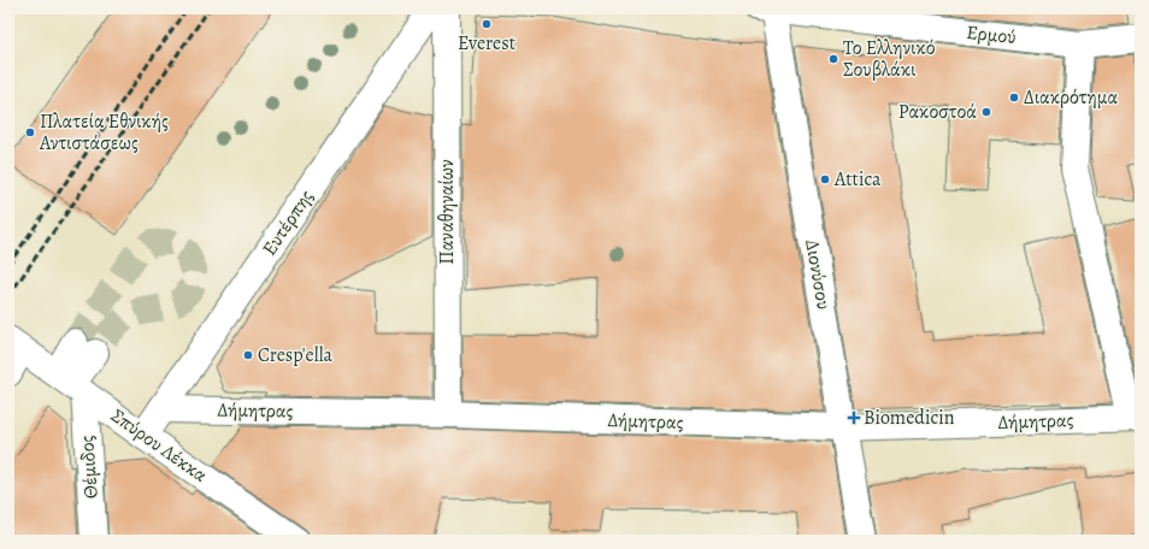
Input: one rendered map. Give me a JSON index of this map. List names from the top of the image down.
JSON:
{
  "streets": {
    "street": [
      "Ερμού",
      "Παναθηναίων",
      "Ευτέρπης",
      "Διονύσου",
      "Δήμητρας",
      "Σπύρου Λέκκα",
      "Θέμιδος"
    ]
  },
  "crossings": [
    ["Ερμού", "Διονύσου"],
    ["Ερμού", "Δήμητρας"],
    ["Παναθηναίων", "Δήμητρας"],
    ["Ευτέρπης", "Δήμητρας"],
    ["Ευτέρπης", "Σπύρου Λέκκα"],
    ["Διονύσου", "Δήμητρας"],
    ["Σπύρου Λέκκα", "Θέμιδος"]
  ],
  "places": {
    "other": [
      "Everest",
      "Το Ελληνικό Σουβλάκι",
      "Διακρότημα",
      "Ρακοστοά",
      "Πλατεία Εθνικής Αντιστάσεως",
      "Attica",
      "Cresp'ella"
    ],
    "health": ["Biomedicin"]
  }
}
